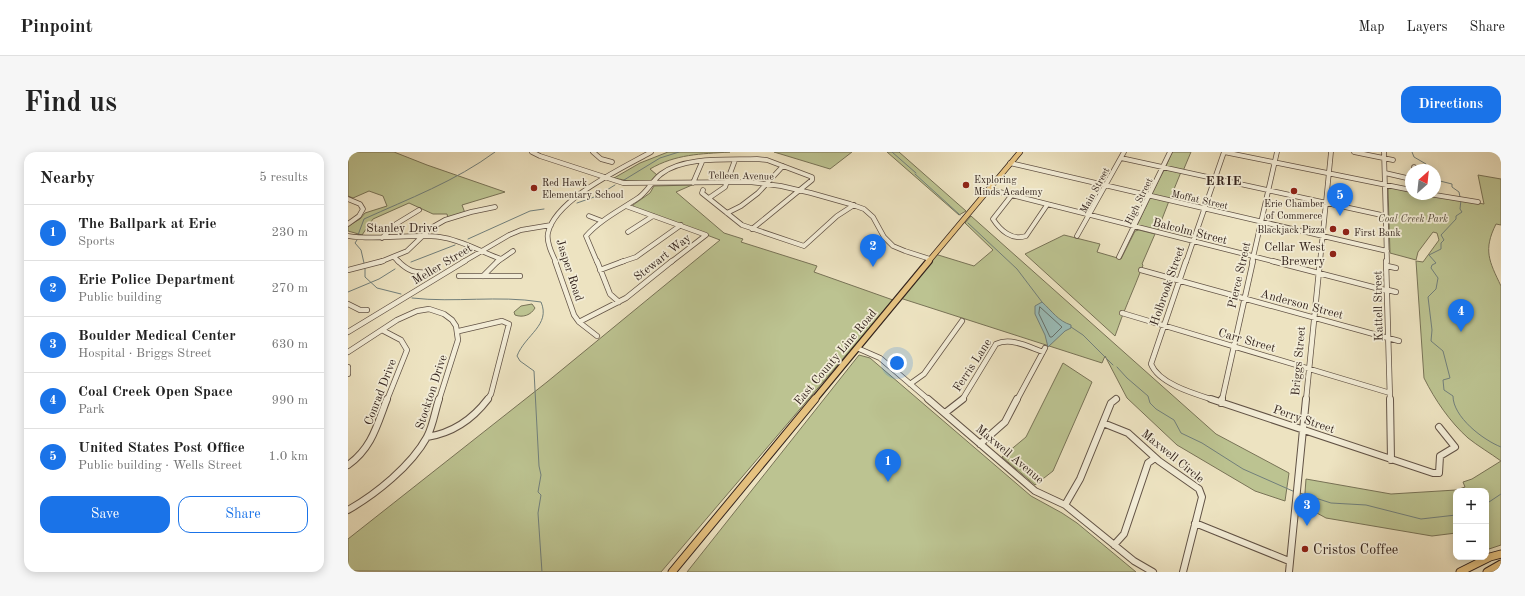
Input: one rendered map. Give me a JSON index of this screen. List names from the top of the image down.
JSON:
{
  "streets": {
    "main road": ["East County Line Road"],
    "street": [
      "Telleen Avenue",
      "Main Street",
      "Moffat Street",
      "High Street",
      "Stanley Drive",
      "Balcolm Street",
      "Stewart Way",
      "Meller Street",
      "Jasper Road",
      "Pierce Street",
      "Holbrook Street",
      "Anderson Street",
      "Kattell Street",
      "Carr Street",
      "Briggs Street",
      "Ferris Lane",
      "Conrad Drive",
      "Stockton Drive",
      "Perry Street",
      "Maxwell Avenue",
      "Maxwell Circle"
    ]
  },
  "crossings": [
    ["Telleen Avenue", "Jasper Road"],
    ["Telleen Avenue", "East County Line Road"],
    ["Main Street", "Moffat Street"],
    ["Main Street", "Balcolm Street"],
    ["Moffat Street", "High Street"],
    ["Moffat Street", "Pierce Street"],
    ["Moffat Street", "Holbrook Street"],
    ["Moffat Street", "Kattell Street"],
    ["Moffat Street", "East County Line Road"],
    ["Moffat Street", "Briggs Street"],
    ["High Street", "Balcolm Street"],
    ["Stanley Drive", "Meller Street"],
    ["Balcolm Street", "Pierce Street"],
    ["Balcolm Street", "Holbrook Street"],
    ["Balcolm Street", "Kattell Street"],
    ["Balcolm Street", "East County Line Road"],
    ["Balcolm Street", "Briggs Street"],
    ["Meller Street", "Jasper Road"],
    ["Pierce Street", "Anderson Street"],
    ["Pierce Street", "Carr Street"],
    ["Pierce Street", "Perry Street"],
    ["Holbrook Street", "Anderson Street"],
    ["Holbrook Street", "Carr Street"],
    ["Holbrook Street", "Perry Street"],
    ["Anderson Street", "Kattell Street"],
    ["Anderson Street", "Briggs Street"],
    ["Kattell Street", "Carr Street"],
    ["Kattell Street", "Perry Street"],
    ["Carr Street", "Briggs Street"],
    ["East County Line Road", "Maxwell Avenue"],
    ["Briggs Street", "Perry Street"],
    ["Ferris Lane", "Maxwell Avenue"]
  ],
  "districts": ["ERIE"],
  "parks": ["Coal Creek Park"],
  "places": [
    "Exploring Minds Academy",
    "Red Hawk Elementary School",
    "Erie Chamber of Commerce",
    "Blackjack Pizza",
    "First Bank",
    "Cellar West Brewery",
    "Cristos Coffee"
  ],
  "north": "top right",
  "page": {
    "header": "Pinpoint",
    "nav": ["Map", "Layers", "Share"],
    "buttons": [
      "Directions",
      ["Save", "Share"]
    ],
    "title": "Find us",
    "heading": ["Nearby", "5 results"],
    "pins": [
      "5",
      "2",
      "4",
      "1",
      "3"
    ],
    "list": [
      {
        "mark": "1",
        "name": "The Ballpark at Erie",
        "note": "Sports",
        "value": "230 m"
      },
      {
        "mark": "2",
        "name": "Erie Police Department",
        "note": "Public building",
        "value": "270 m"
      },
      {
        "mark": "3",
        "name": "Boulder Medical Center",
        "note": "Hospital · Briggs Street",
        "value": "630 m"
      },
      {
        "mark": "4",
        "name": "Coal Creek Open Space",
        "note": "Park",
        "value": "990 m"
      },
      {
        "mark": "5",
        "name": "United States Post Office",
        "note": "Public building · Wells Street",
        "value": "1.0 km"
      }
    ],
    "map_buttons": ["+", "−"]
  }
}
